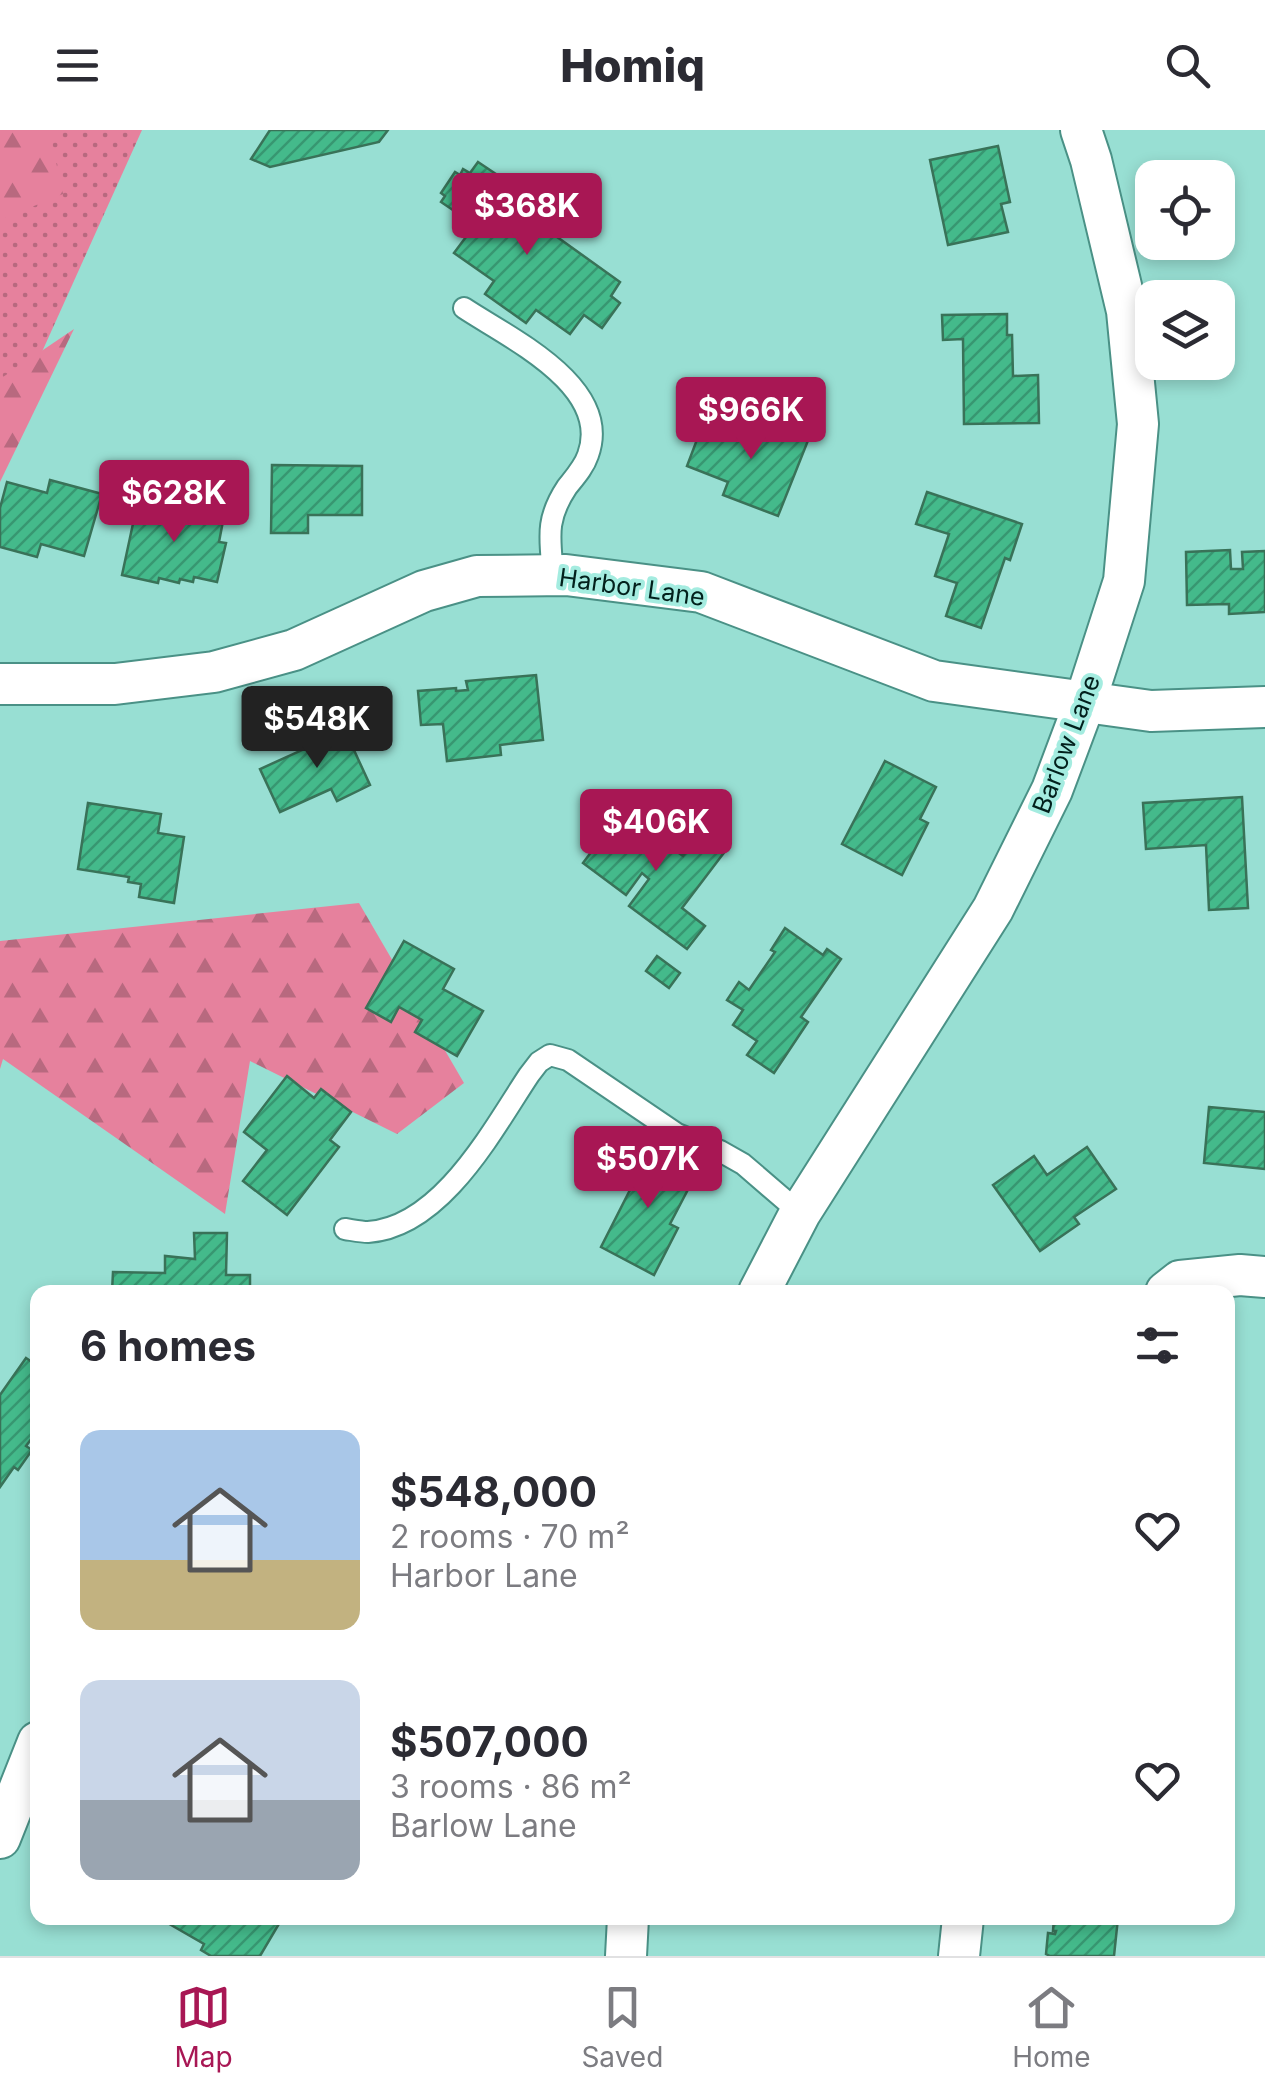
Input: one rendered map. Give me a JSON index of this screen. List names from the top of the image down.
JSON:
{
  "streets": {
    "street": ["Harbor Lane", "Barlow Lane"]
  },
  "crossings": [
    ["Harbor Lane", "Barlow Lane"]
  ],
  "page": {
    "header": "Homiq",
    "price": [
      "$368K",
      "$966K",
      "$628K",
      "$548K",
      "$406K",
      "$507K"
    ],
    "heading": "6 homes",
    "list": [
      {
        "name": "$548,000",
        "note": "2 rooms · 70 m² · Harbor Lane"
      },
      {
        "name": "$507,000",
        "note": "3 rooms · 86 m² · Barlow Lane"
      }
    ],
    "tabs": ["Map", "Saved", "Home"]
  }
}
